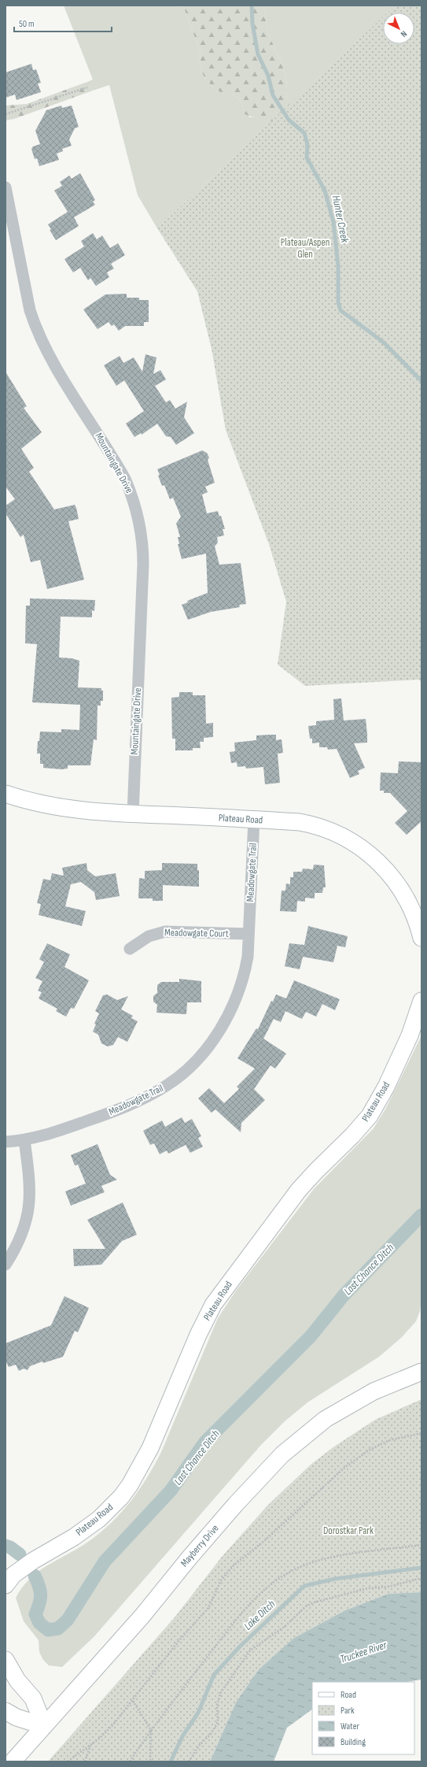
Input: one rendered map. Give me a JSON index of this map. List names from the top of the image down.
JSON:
{
  "streets": {
    "street": [
      "Mountaingate Drive",
      "Plateau Road",
      "Meadowgate Trail",
      "Meadowgate Court",
      "Mayberry Drive"
    ]
  },
  "crossings": [
    ["Mountaingate Drive", "Plateau Road"],
    ["Plateau Road", "Meadowgate Trail"],
    ["Meadowgate Trail", "Meadowgate Court"]
  ],
  "water": [
    "Hunter Creek",
    "Last Chance Ditch",
    "Lake Ditch",
    "Truckee River"
  ],
  "parks": ["Plateau/Aspen Glen", "Dorostkar Park"],
  "legend": [
    "Road",
    "Park",
    "Water",
    "Building"
  ],
  "scale_bar": "50 m",
  "north": "bottom right"
}
